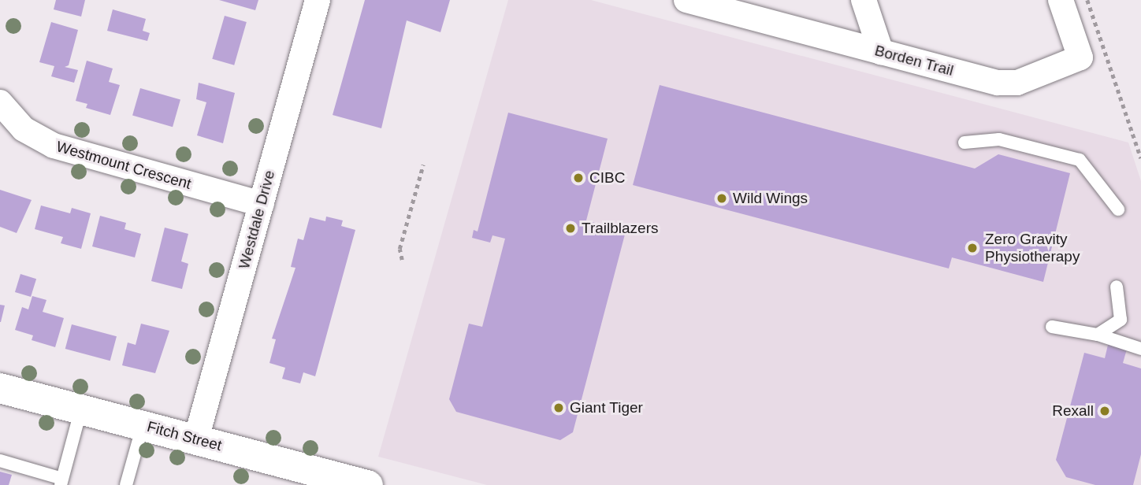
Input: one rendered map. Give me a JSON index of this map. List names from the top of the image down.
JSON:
{
  "streets": {
    "street": [
      "Borden Trail",
      "Westmount Crescent",
      "Westdale Drive",
      "Fitch Street"
    ]
  },
  "crossings": [
    ["Westmount Crescent", "Westdale Drive"],
    ["Westdale Drive", "Fitch Street"]
  ],
  "places": [
    "CIBC",
    "Wild Wings",
    "Trailblazers",
    "Zero Gravity Physiotherapy",
    "Giant Tiger",
    "Rexall"
  ]
}
